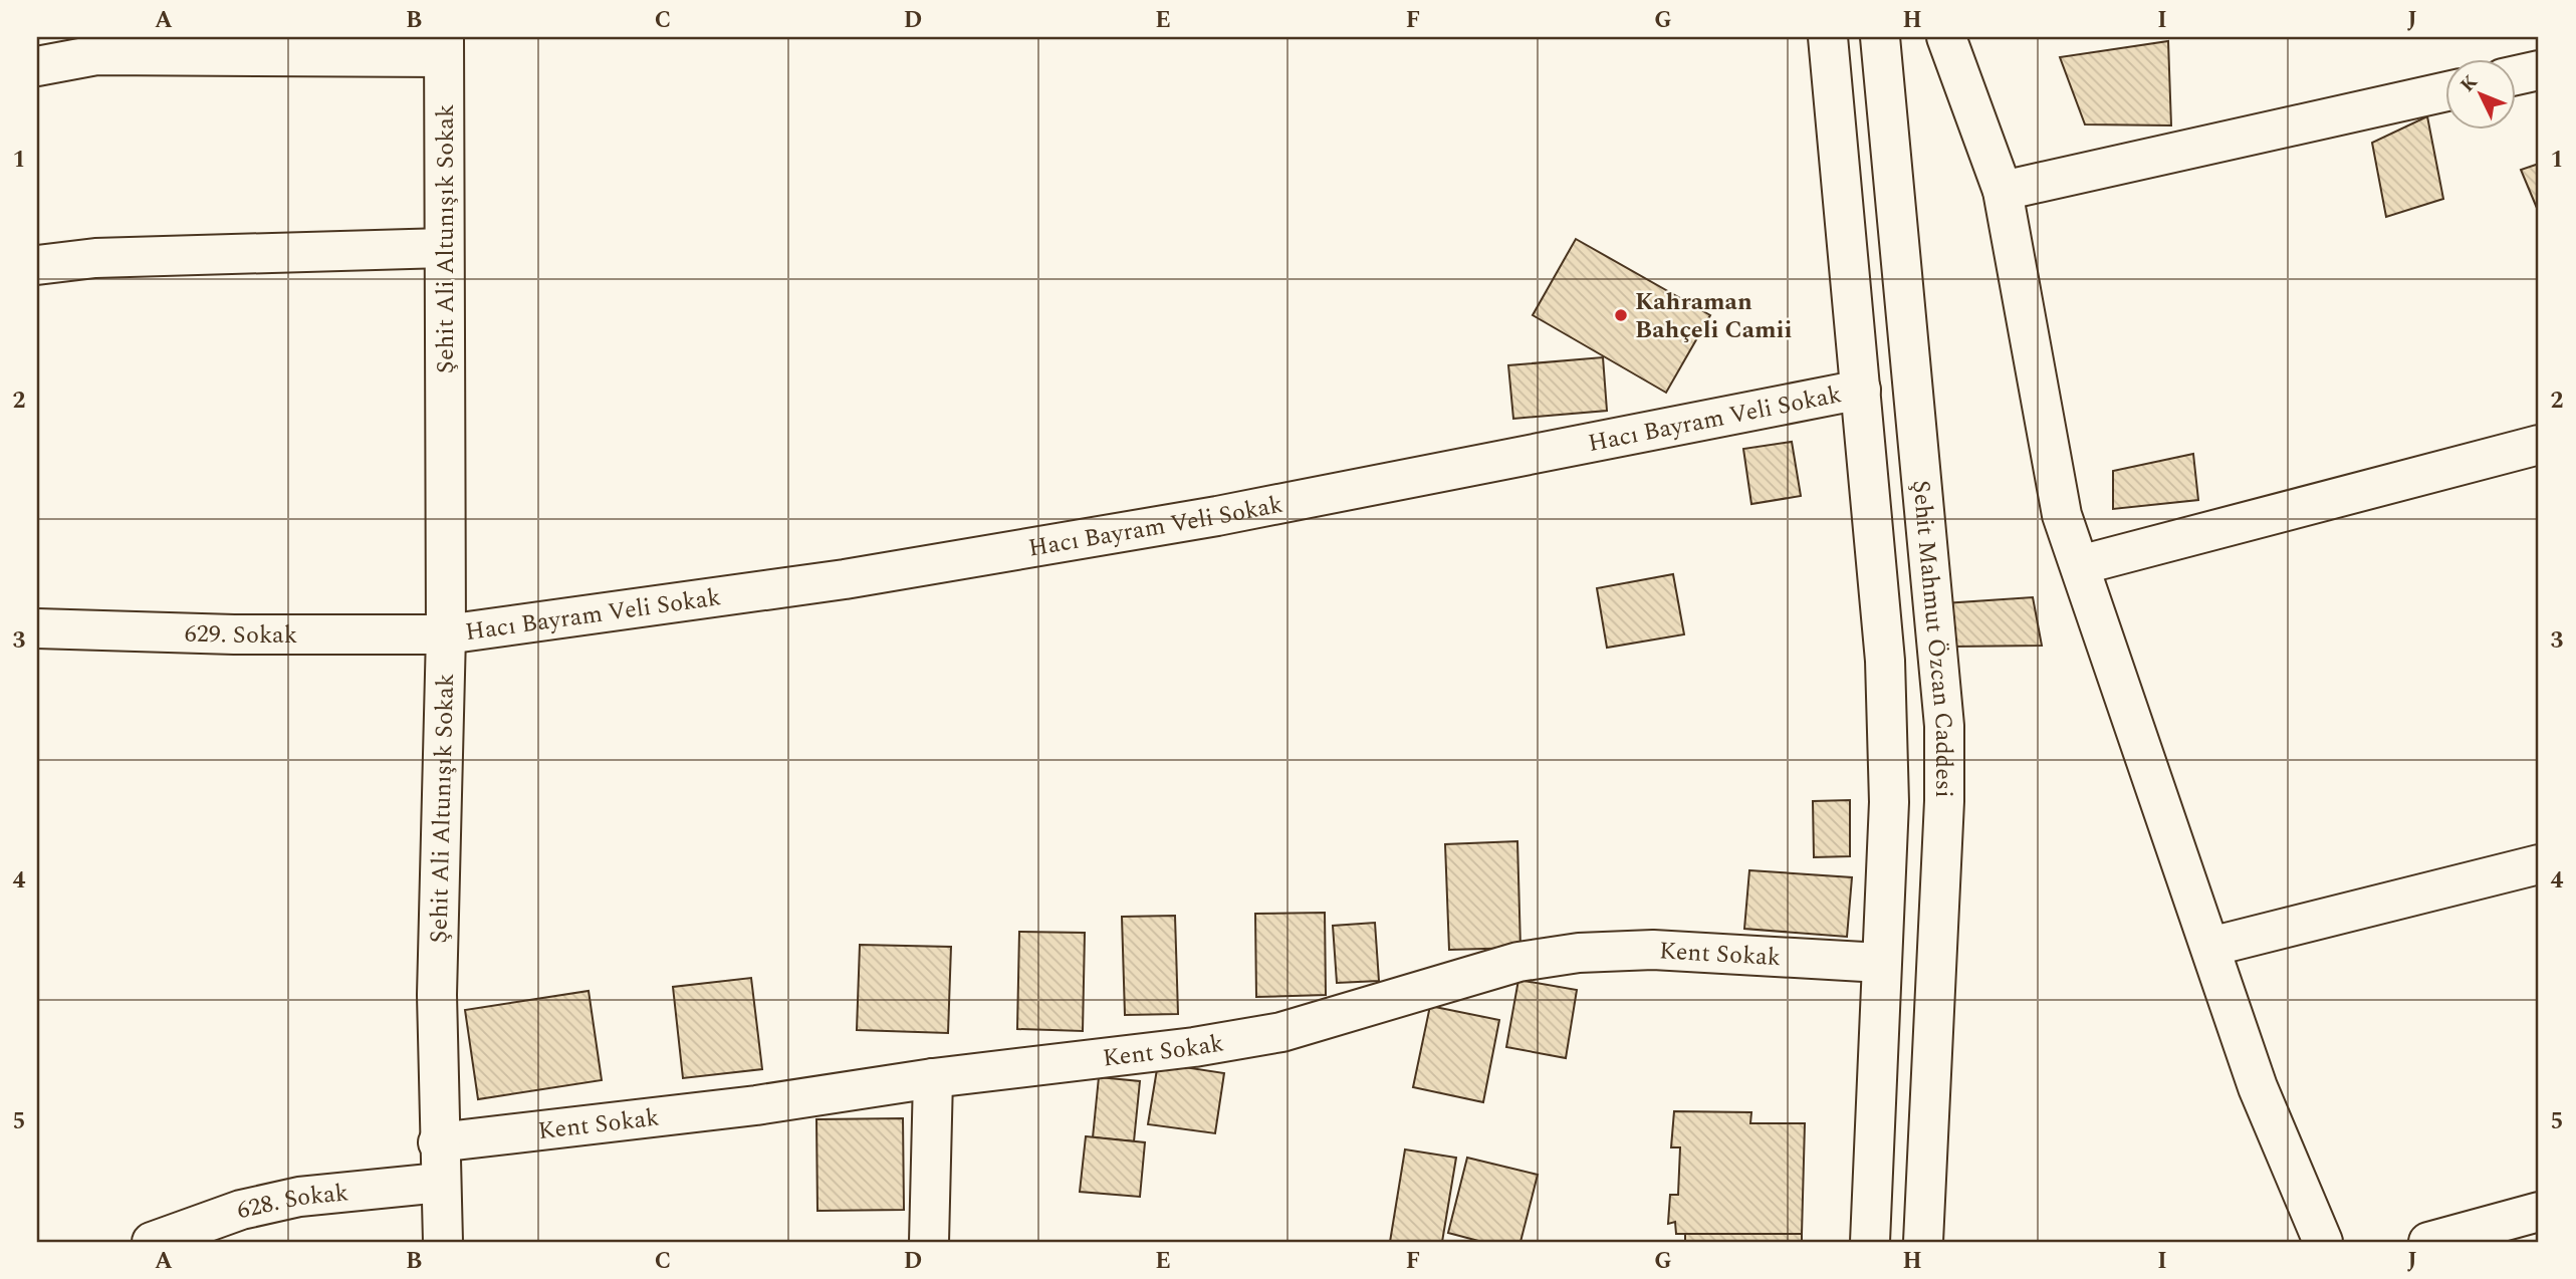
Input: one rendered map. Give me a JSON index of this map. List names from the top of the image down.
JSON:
{
  "streets": {
    "street": [
      "Şehit Ali Altunışık Sokak",
      "Hacı Bayram Veli Sokak",
      "629. Sokak",
      "Şehit Mahmut Özcan Caddesi",
      "Kent Sokak",
      "628. Sokak"
    ]
  },
  "crossings": [
    ["Şehit Ali Altunışık Sokak", "Hacı Bayram Veli Sokak"],
    ["Şehit Ali Altunışık Sokak", "629. Sokak"],
    ["Şehit Ali Altunışık Sokak", "Kent Sokak"],
    ["Şehit Ali Altunışık Sokak", "628. Sokak"],
    ["Hacı Bayram Veli Sokak", "629. Sokak"],
    ["Hacı Bayram Veli Sokak", "Şehit Mahmut Özcan Caddesi"],
    ["Şehit Mahmut Özcan Caddesi", "Kent Sokak"]
  ],
  "places": ["Kahraman Bahçeli Camii"],
  "north": "top left",
  "grid": {
    "columns": [
      "A",
      "B",
      "C",
      "D",
      "E",
      "F",
      "G",
      "H",
      "I",
      "J"
    ],
    "rows": [
      "1",
      "2",
      "3",
      "4",
      "5"
    ]
  }
}
